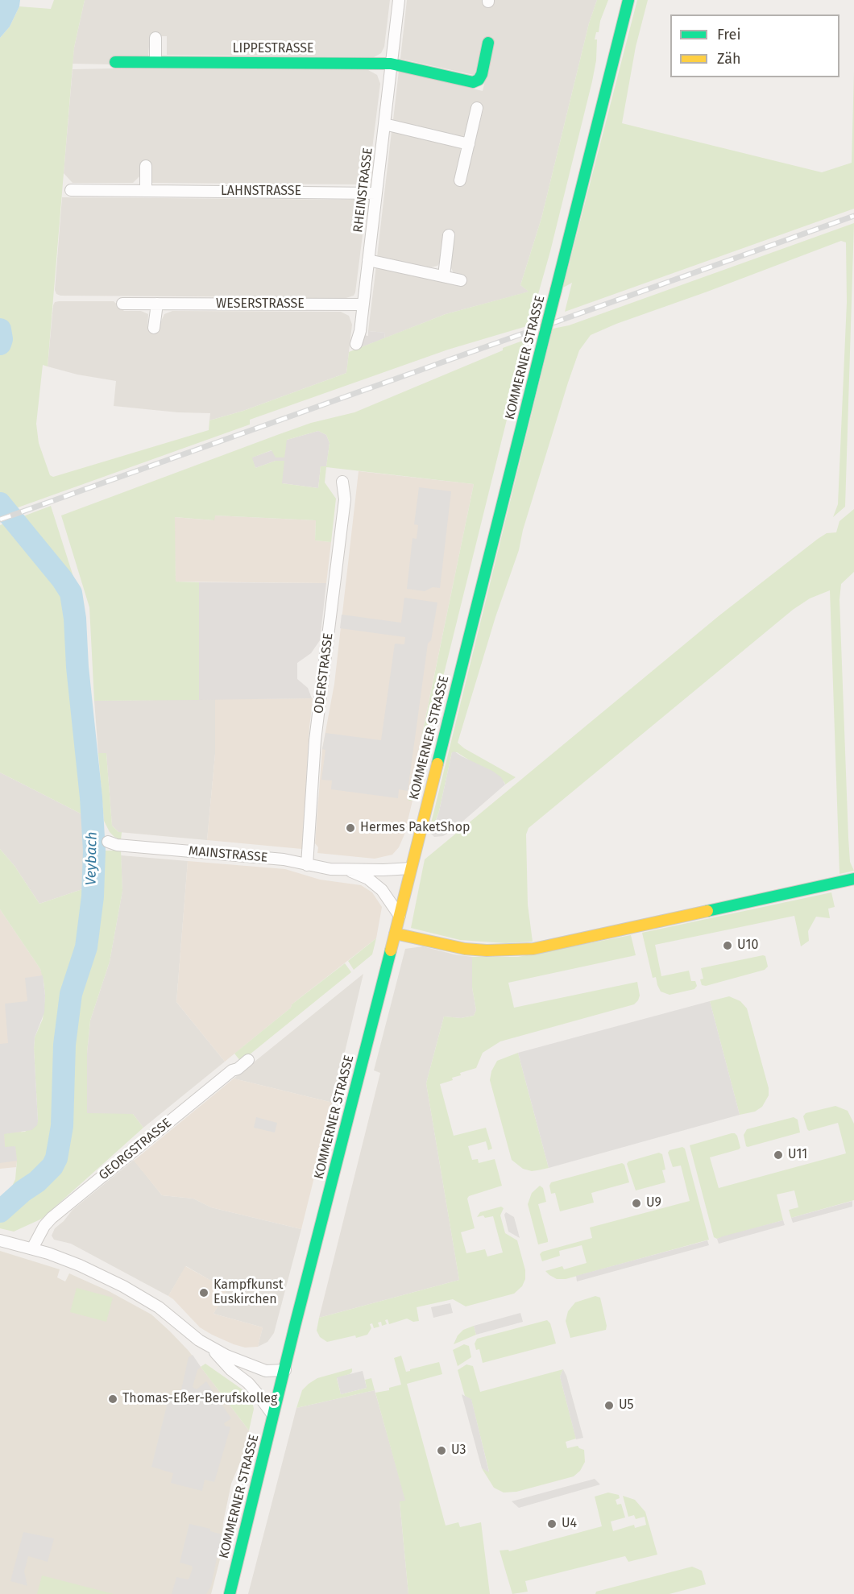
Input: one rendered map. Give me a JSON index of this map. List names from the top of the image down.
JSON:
{
  "streets": {
    "main road": ["LIPPESTRASSE", "KOMMERNER STRASSE"],
    "street": [
      "RHEINSTRASSE",
      "LAHNSTRASSE",
      "WESERSTRASSE",
      "ODERSTRASSE",
      "MAINSTRASSE",
      "GEORGSTRASSE"
    ]
  },
  "crossings": [
    ["LIPPESTRASSE", "RHEINSTRASSE"],
    ["RHEINSTRASSE", "LAHNSTRASSE"],
    ["RHEINSTRASSE", "WESERSTRASSE"],
    ["KOMMERNER STRASSE", "MAINSTRASSE"],
    ["ODERSTRASSE", "MAINSTRASSE"]
  ],
  "water": ["Veybach"],
  "places": [
    "Hermes PaketShop",
    "U10",
    "U11",
    "U9",
    "Kampfkunst Euskirchen",
    "Thomas-Eßer-Berufskolleg",
    "U5",
    "U3",
    "U4"
  ],
  "legend": ["Frei", "Zäh"]
}
